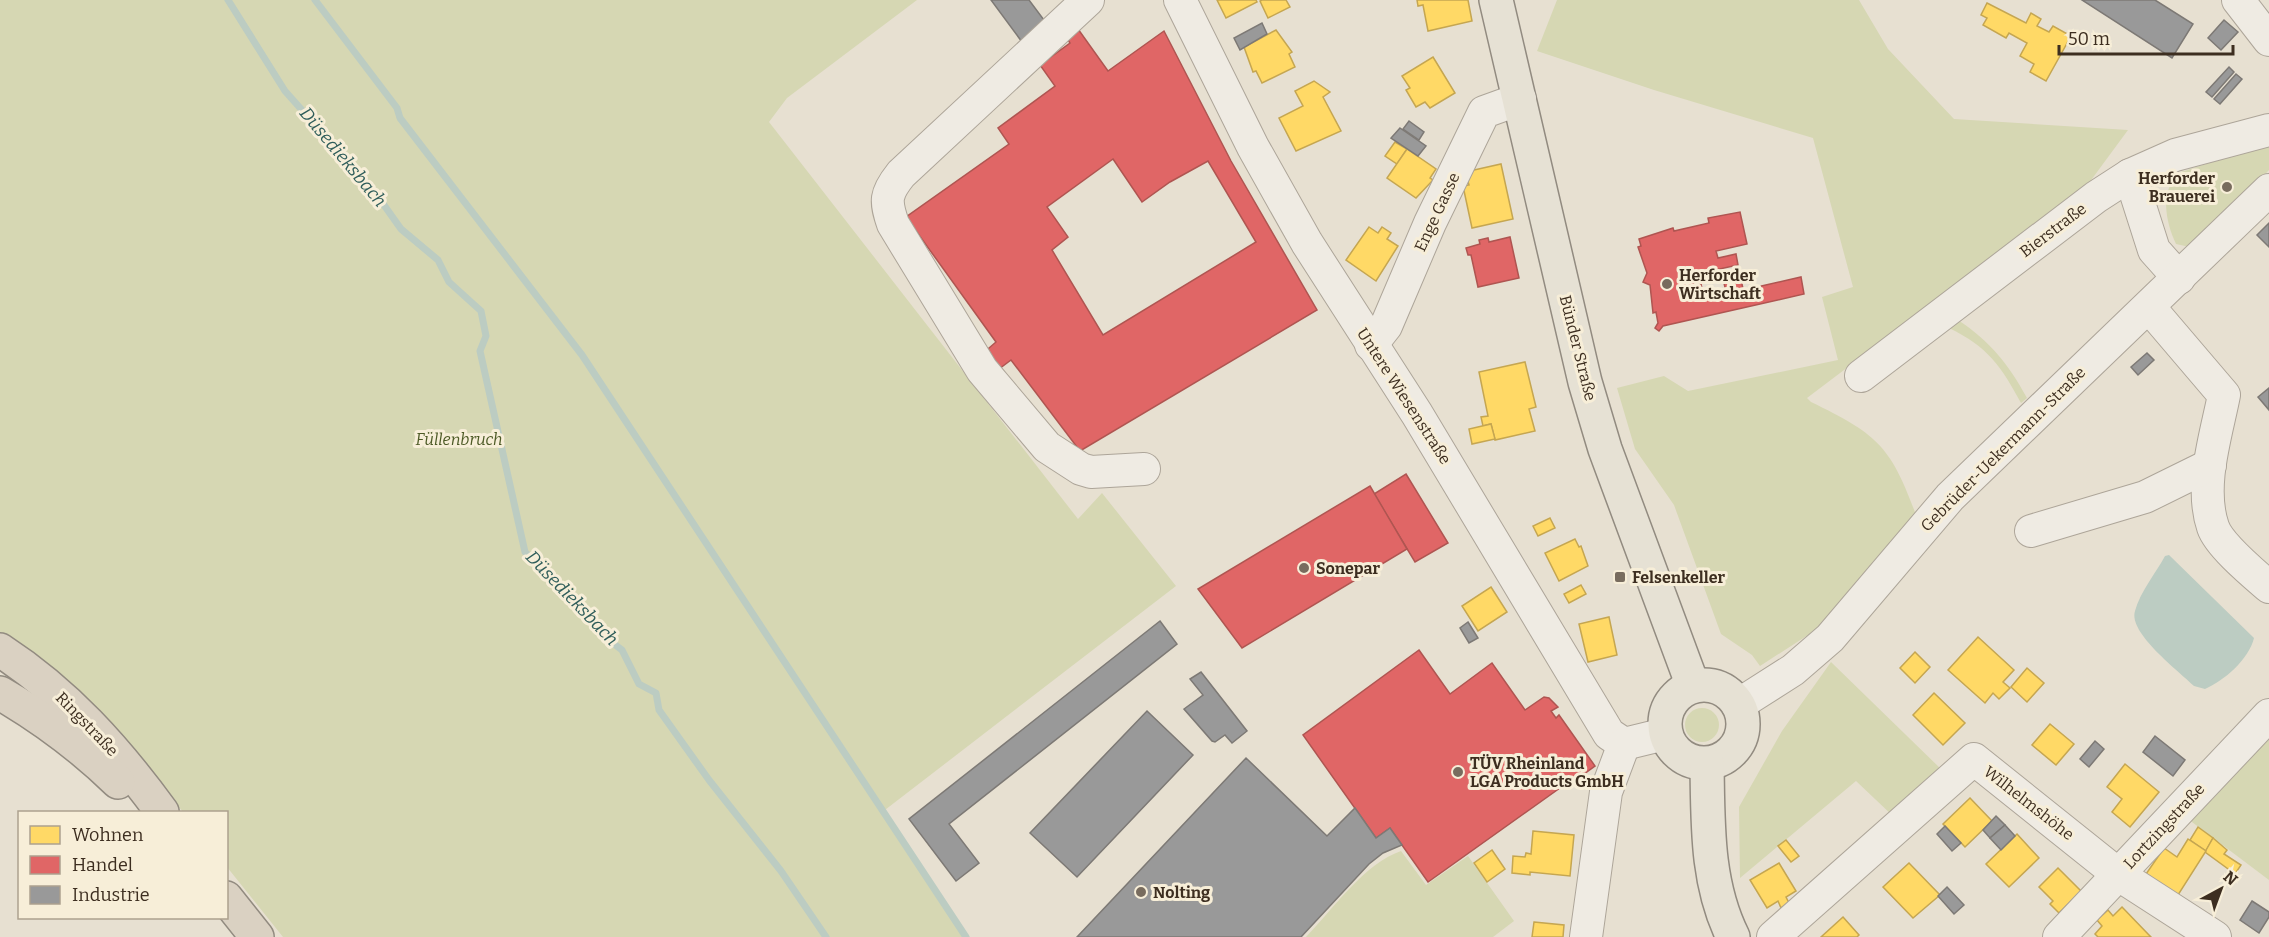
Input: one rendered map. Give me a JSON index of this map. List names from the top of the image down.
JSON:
{
  "streets": {
    "highway": ["Ringstraße"],
    "main road": ["Bünder Straße"],
    "street": [
      "Enge Gasse",
      "Bierstraße",
      "Untere Wiesenstraße",
      "Gebrüder-Uekermann-Straße",
      "Wilhelmshöhe",
      "Lortzingstraße"
    ]
  },
  "crossings": [
    ["Enge Gasse", "Bünder Straße"],
    ["Enge Gasse", "Untere Wiesenstraße"],
    ["Bünder Straße", "Gebrüder-Uekermann-Straße"],
    ["Wilhelmshöhe", "Lortzingstraße"]
  ],
  "water": ["Düsedieksbach"],
  "parks": ["Füllenbruch"],
  "places": {
    "other": [
      "Herforder Brauerei",
      "Herforder Wirtschaft",
      "Sonepar",
      "TÜV Rheinland LGA Products GmbH",
      "Nolting"
    ],
    "transit": ["Felsenkeller"]
  },
  "legend": ["Wohnen", "Handel", "Industrie"],
  "scale_bar": "50 m",
  "north": "top right"
}
